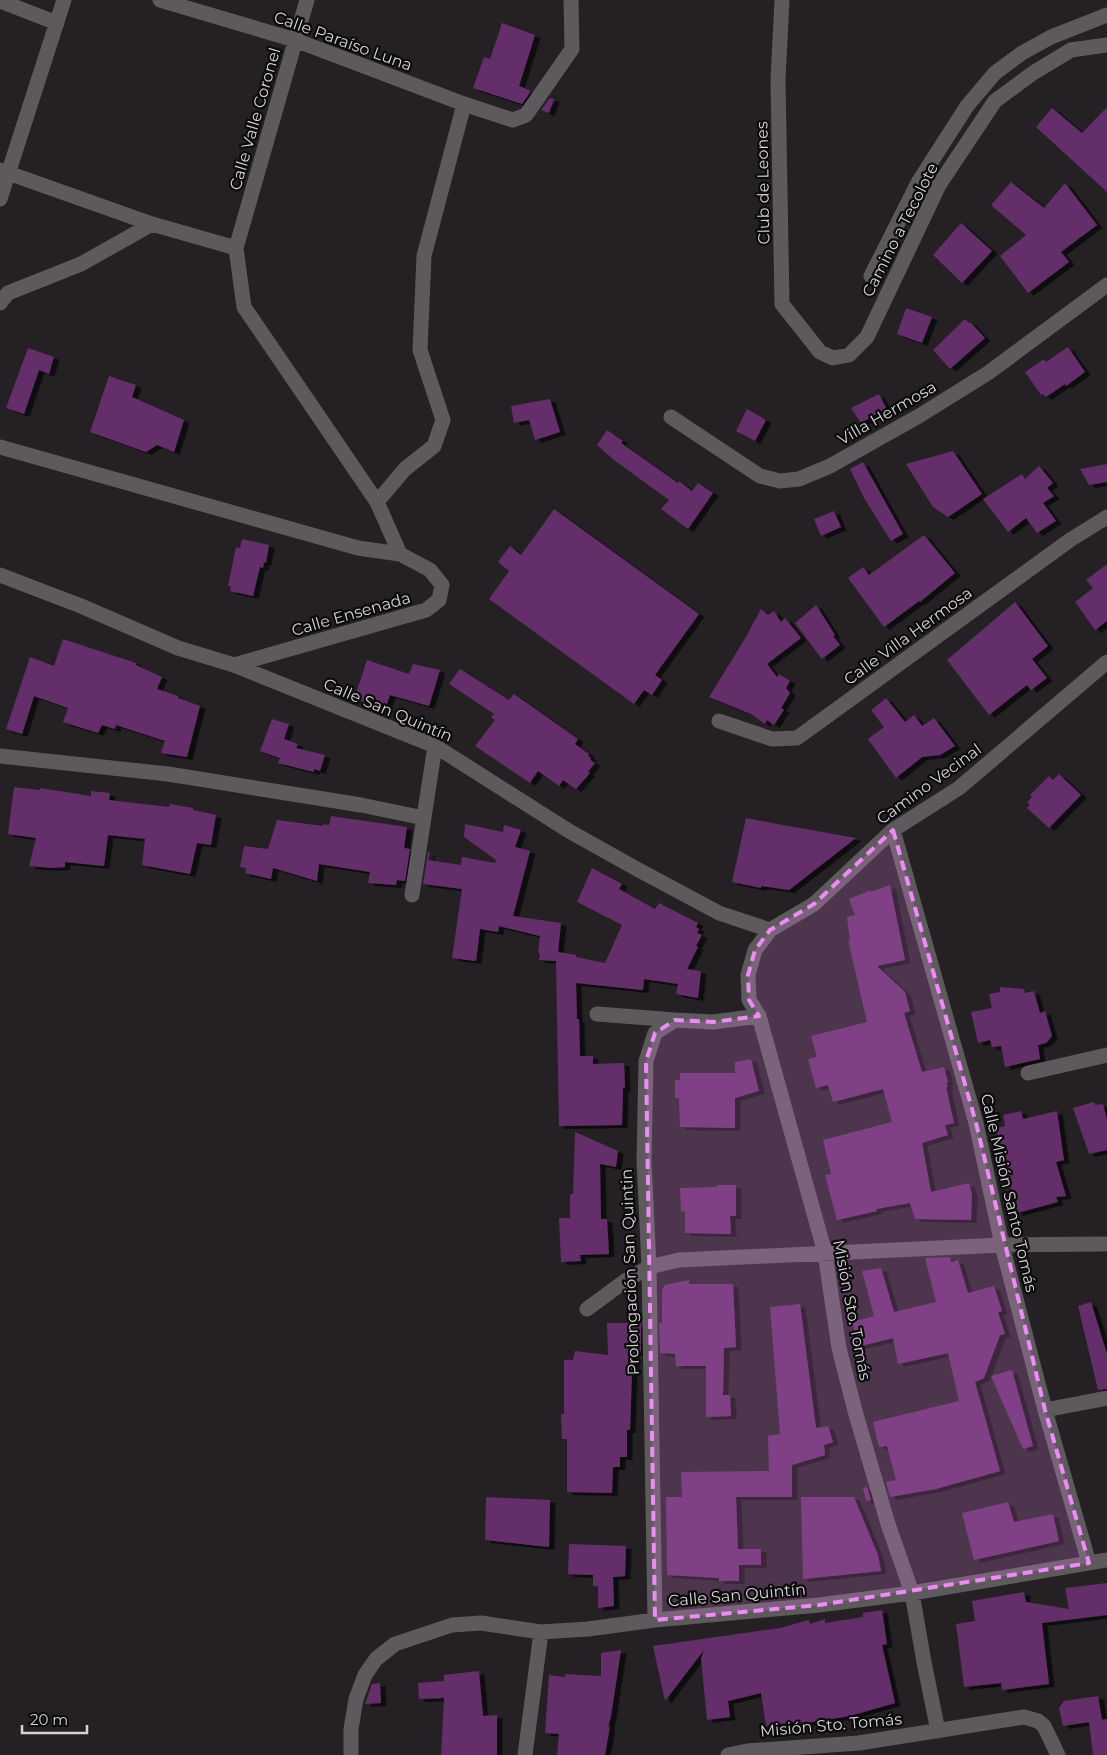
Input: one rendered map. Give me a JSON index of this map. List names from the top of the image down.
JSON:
{
  "streets": {
    "street": [
      "Calle Paraíso Luna",
      "Calle Valle Coronel",
      "Club de Leones",
      "Camino a Tecolote",
      "Villa Hermosa",
      "Calle Ensenada",
      "Calle Villa Hermosa",
      "Calle San Quintín",
      "Camino Vecinal",
      "Calle Misión Santo Tomás",
      "Prolongación San Quintin",
      "Misión Sto. Tomás"
    ]
  },
  "crossings": [
    ["Calle Paraíso Luna", "Calle Valle Coronel"],
    ["Club de Leones", "Camino a Tecolote"],
    ["Calle Ensenada", "Calle San Quintín"],
    ["Calle San Quintín", "Camino Vecinal"],
    ["Calle San Quintín", "Calle Misión Santo Tomás"],
    ["Calle San Quintín", "Prolongación San Quintin"],
    ["Calle San Quintín", "Misión Sto. Tomás"],
    ["Camino Vecinal", "Calle Misión Santo Tomás"],
    ["Camino Vecinal", "Misión Sto. Tomás"]
  ],
  "scale_bar": "20 m"
}
